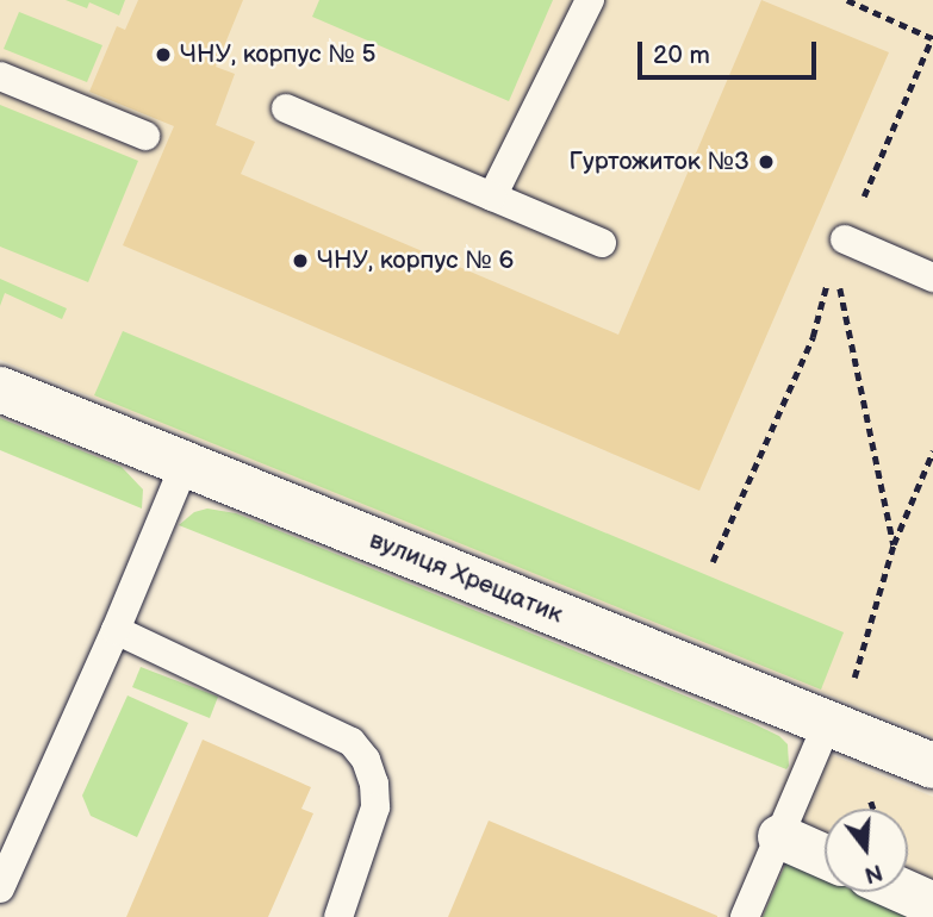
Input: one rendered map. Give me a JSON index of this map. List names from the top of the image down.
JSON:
{
  "streets": {
    "street": ["вулиця Хрещатик"]
  },
  "places": ["ЧНУ, корпус № 5", "Гуртожиток №3", "ЧНУ, корпус № 6"],
  "scale_bar": "20 m",
  "north": "bottom"
}
